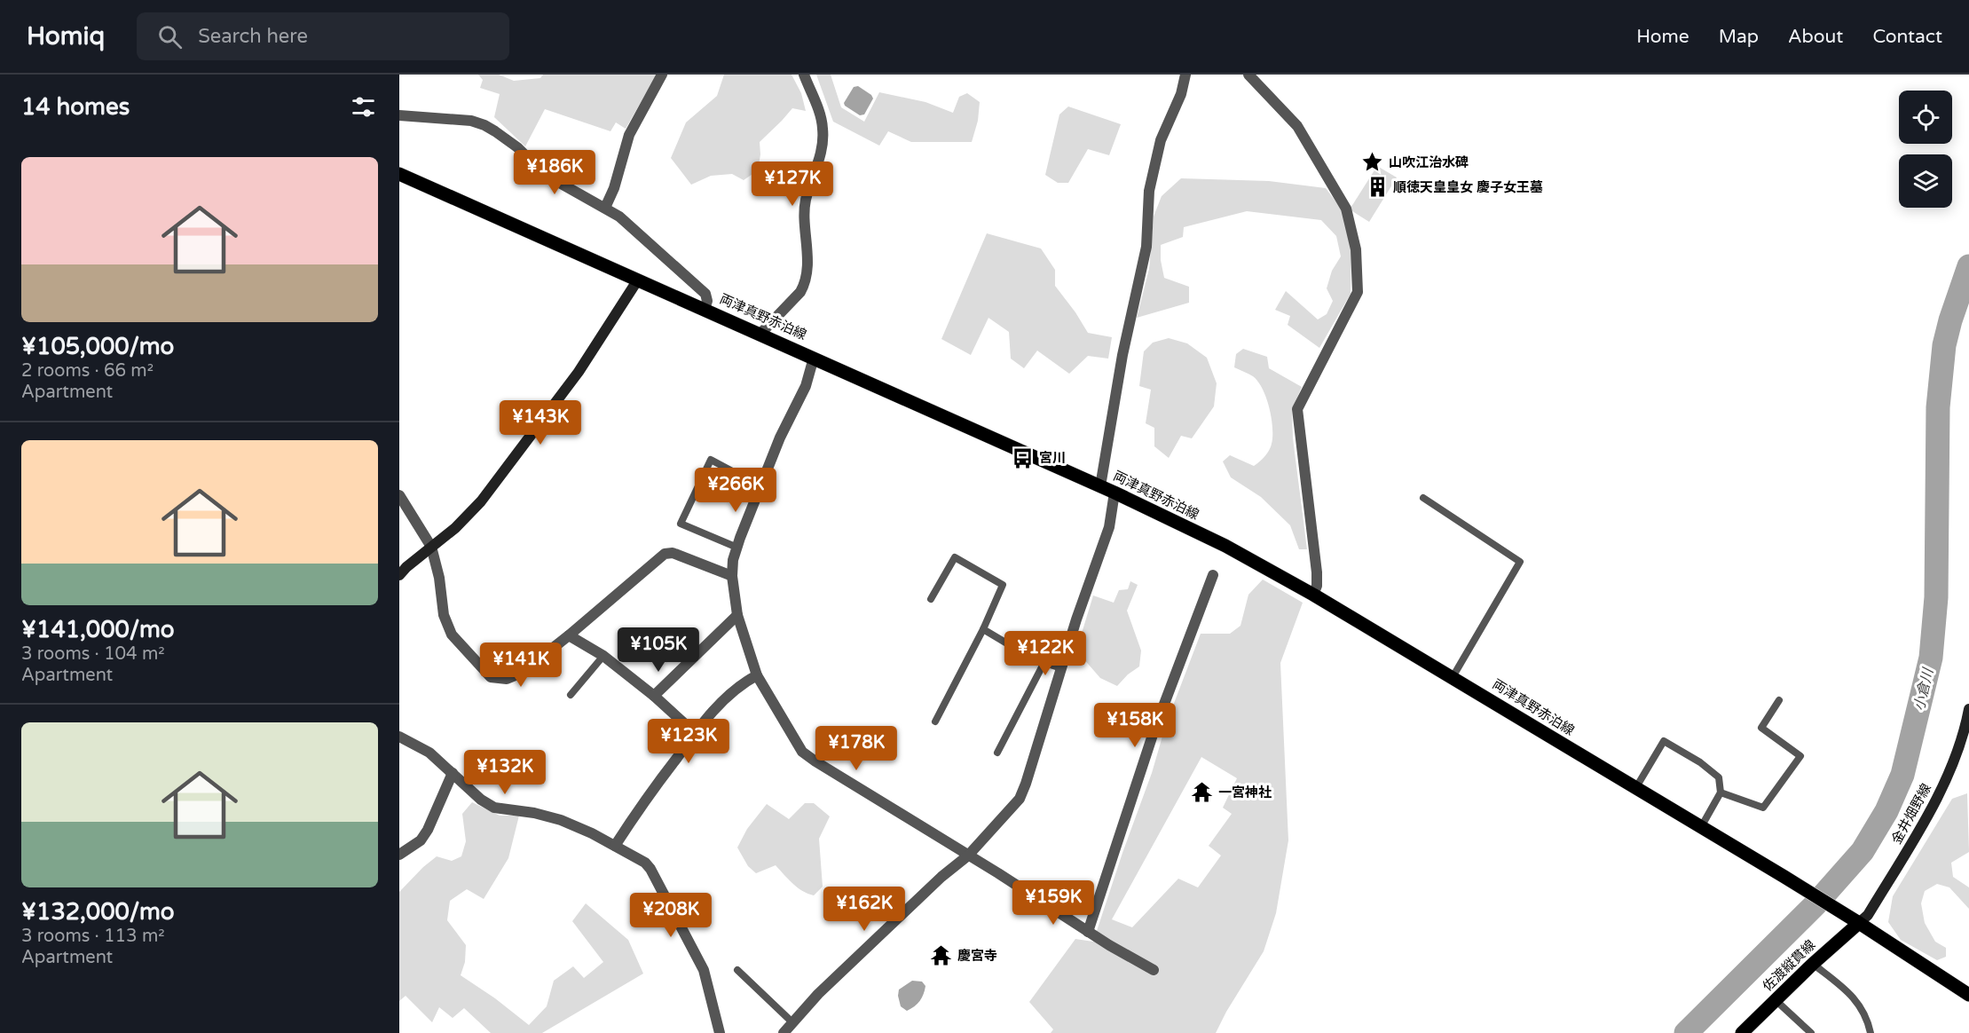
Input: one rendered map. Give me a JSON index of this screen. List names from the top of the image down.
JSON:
{
  "streets": {
    "main road": ["両津真野赤泊線", "佐渡縦貫線"],
    "street": ["金井畑野線"]
  },
  "crossings": [
    ["両津真野赤泊線", "金井畑野線"],
    ["両津真野赤泊線", "佐渡縦貫線"],
    ["金井畑野線", "佐渡縦貫線"]
  ],
  "water": ["小倉川"],
  "places": {
    "place": ["山吹江治水碑"],
    "building": ["順徳天皇皇女 慶子女王墓"],
    "bus stop": ["宮川"],
    "temple": ["一宮神社", "慶宮寺"]
  },
  "page": {
    "header": "Homiq",
    "search": "Search here",
    "nav": [
      "Home",
      "Map",
      "About",
      "Contact"
    ],
    "heading": "14 homes",
    "list": [
      {
        "name": "¥105,000/mo",
        "note": "2 rooms · 66 m² · Apartment"
      },
      {
        "name": "¥141,000/mo",
        "note": "3 rooms · 104 m² · Apartment"
      },
      {
        "name": "¥132,000/mo",
        "note": "3 rooms · 113 m² · Apartment"
      }
    ],
    "price": [
      "¥186K",
      "¥127K",
      "¥143K",
      "¥266K",
      "¥105K",
      "¥122K",
      "¥141K",
      "¥158K",
      "¥123K",
      "¥178K",
      "¥132K",
      "¥159K",
      "¥162K",
      "¥208K"
    ]
  }
}
